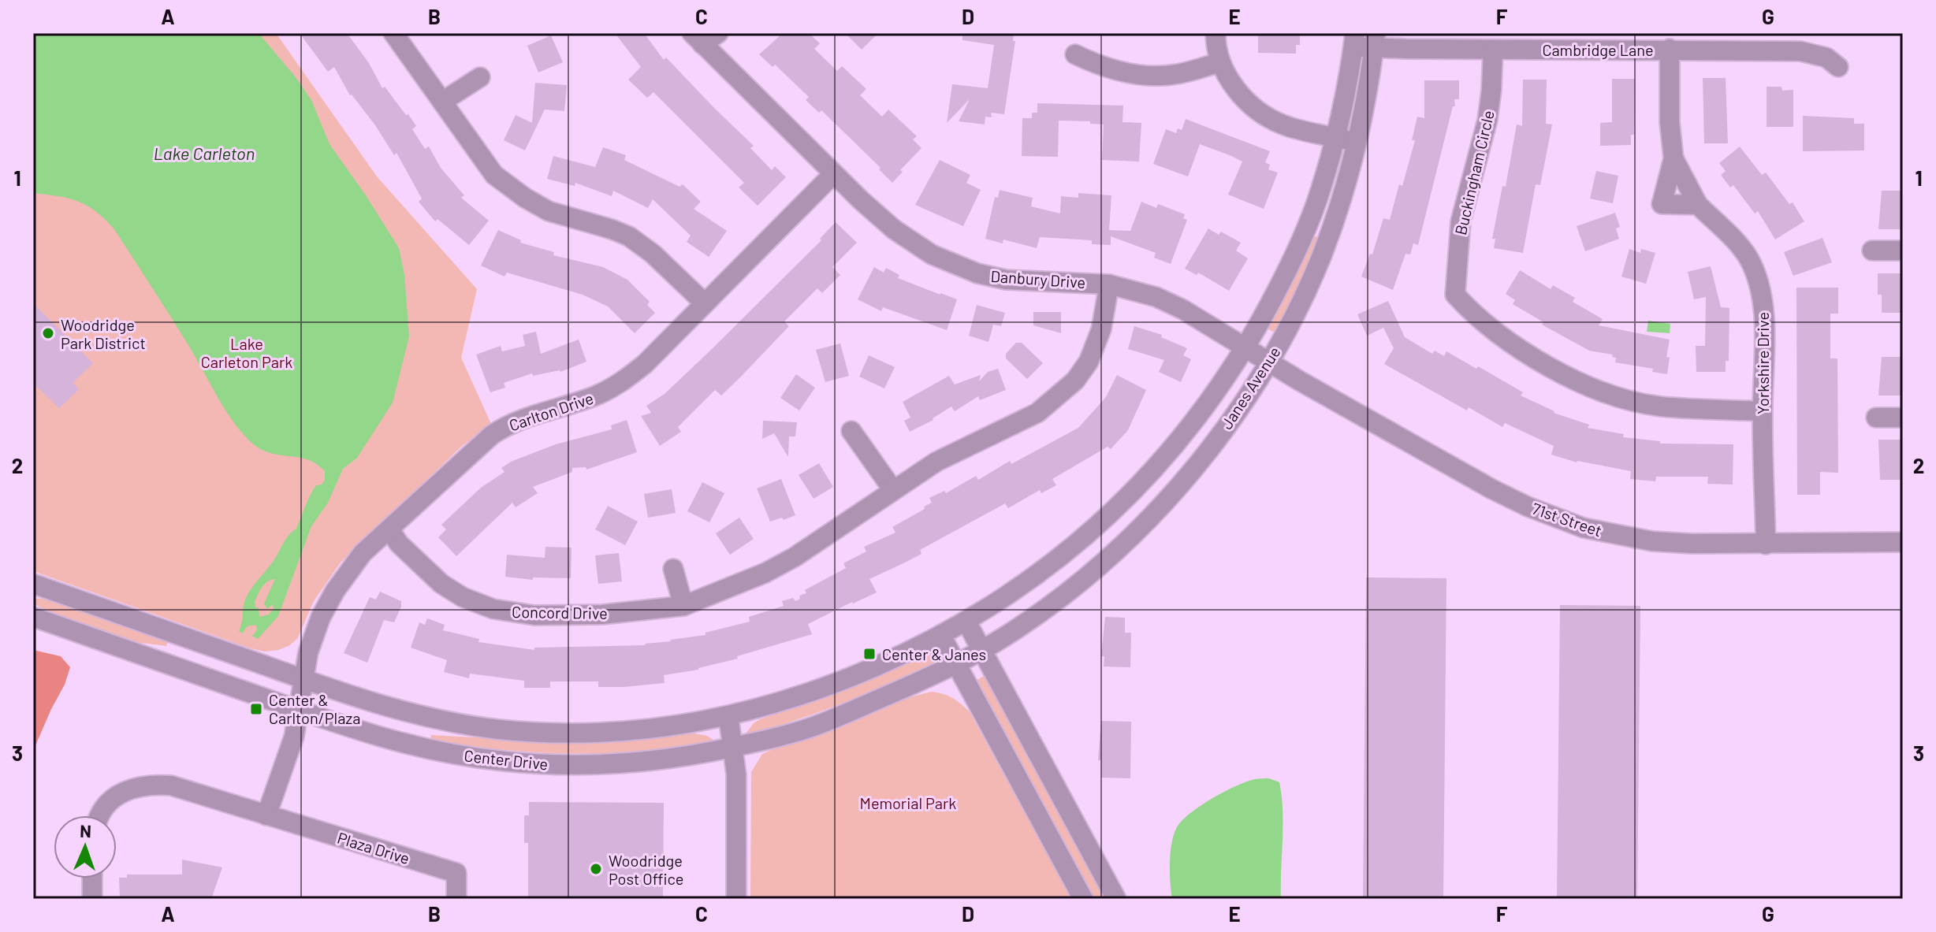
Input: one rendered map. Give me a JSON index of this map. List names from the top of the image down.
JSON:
{
  "streets": {
    "street": [
      "Cambridge Lane",
      "Buckingham Circle",
      "Danbury Drive",
      "Yorkshire Drive",
      "Janes Avenue",
      "Carlton Drive",
      "71st Street",
      "Concord Drive",
      "Center Drive",
      "Plaza Drive"
    ]
  },
  "crossings": [
    ["Cambridge Lane", "Buckingham Circle"],
    ["Cambridge Lane", "Yorkshire Drive"],
    ["Cambridge Lane", "Janes Avenue"],
    ["Buckingham Circle", "Yorkshire Drive"],
    ["Danbury Drive", "Janes Avenue"],
    ["Danbury Drive", "Carlton Drive"],
    ["Danbury Drive", "71st Street"],
    ["Danbury Drive", "Concord Drive"],
    ["Yorkshire Drive", "71st Street"],
    ["Janes Avenue", "71st Street"],
    ["Janes Avenue", "Center Drive"],
    ["Carlton Drive", "Concord Drive"],
    ["Carlton Drive", "Center Drive"]
  ],
  "water": ["Lake Carleton"],
  "parks": ["Lake Carleton Park", "Memorial Park"],
  "places": {
    "other": ["Woodridge Park District", "Woodridge Post Office"],
    "transit": ["Center & Janes", "Center & Carlton/Plaza"]
  },
  "north": "top",
  "grid": {
    "columns": [
      "A",
      "B",
      "C",
      "D",
      "E",
      "F",
      "G"
    ],
    "rows": ["1", "2", "3"]
  }
}
